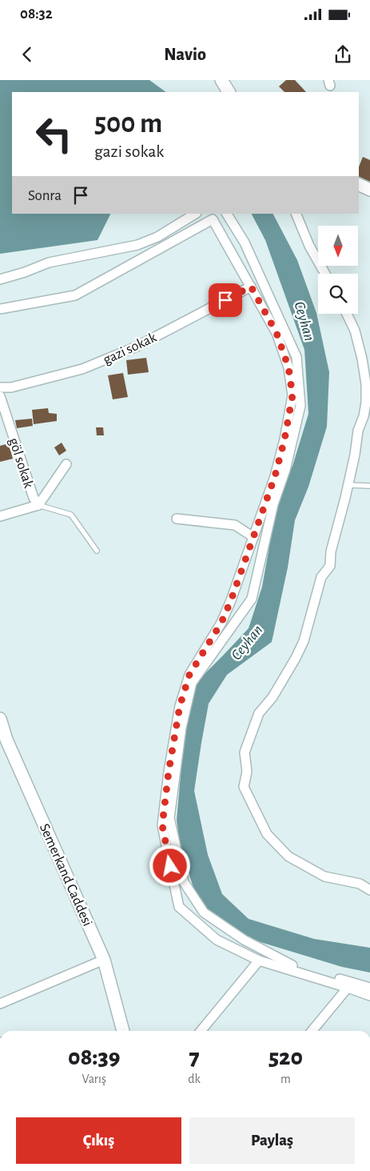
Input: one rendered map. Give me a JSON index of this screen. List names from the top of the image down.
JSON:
{
  "streets": {
    "street": ["gazi sokak", "göl sokak", "Semerkand Caddesi"]
  },
  "water": ["Ceyhan"],
  "north": "bottom",
  "page": {
    "status": "08:32",
    "header": "Navio",
    "turn": ["500 m", "gazi sokak"],
    "then": "Sonra",
    "eta": [
      "08:39",
      "Varış",
      "7",
      "dk",
      "520",
      "m"
    ],
    "buttons": ["Çıkış", "Paylaş"]
  }
}
